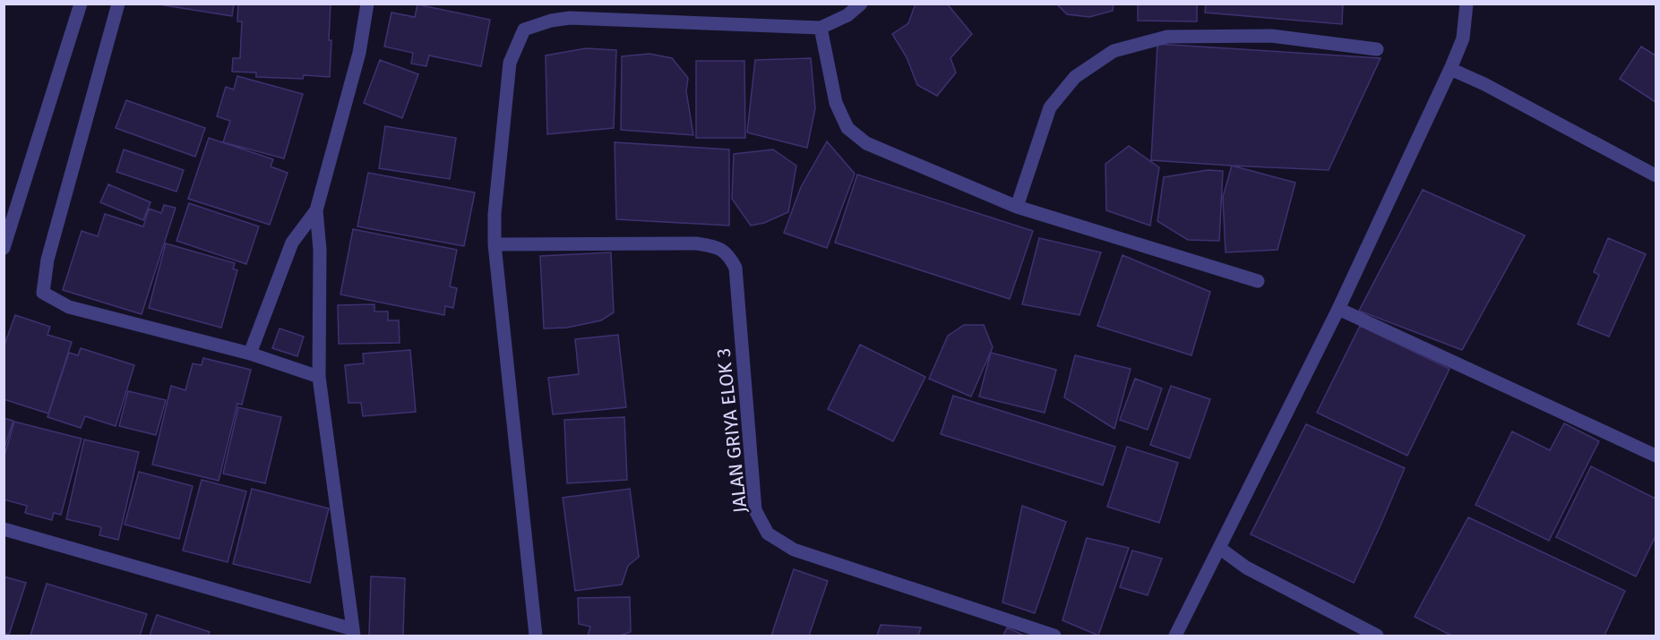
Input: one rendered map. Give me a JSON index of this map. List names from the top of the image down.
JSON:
{
  "streets": {
    "street": ["JALAN GRIYA ELOK 3"]
  }
}
